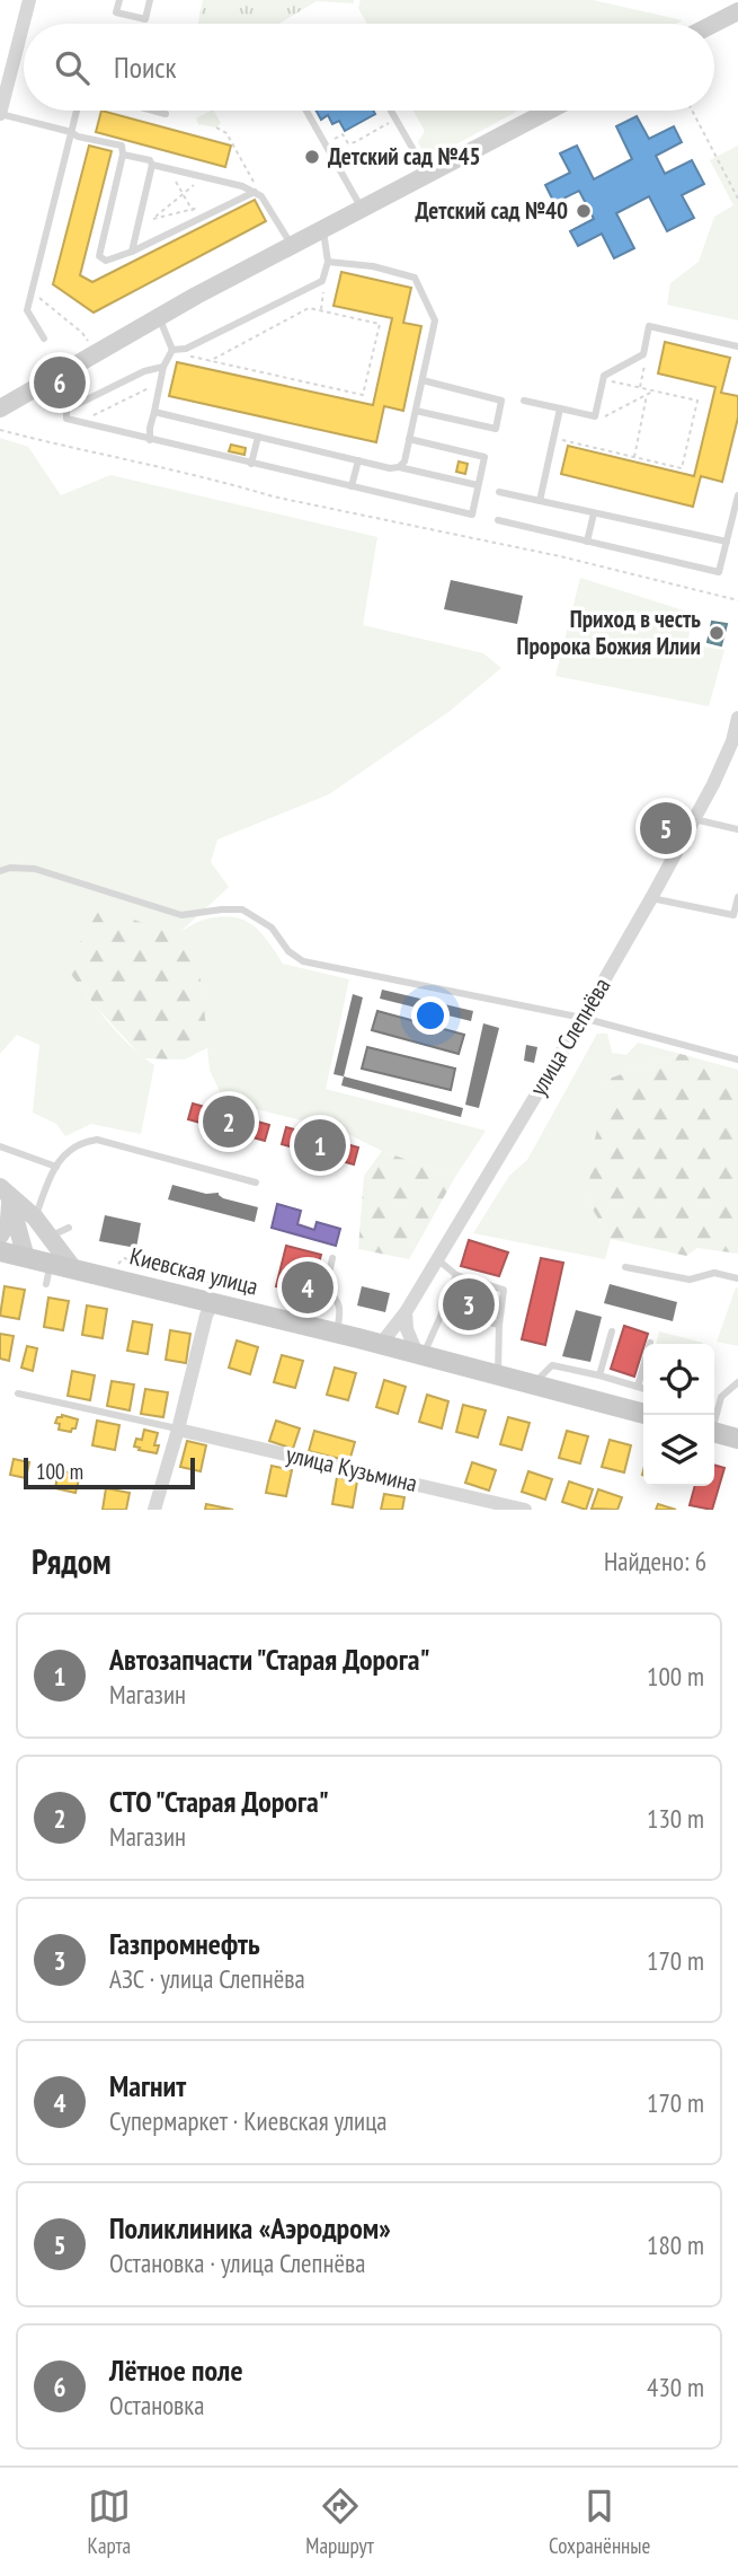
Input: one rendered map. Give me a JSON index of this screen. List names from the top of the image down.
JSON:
{
  "streets": {
    "main road": ["Киевская улица"],
    "street": ["улица Слепнёва", "улица Кузьмина"]
  },
  "crossings": [
    ["улица Слепнёва", "Киевская улица"]
  ],
  "places": ["Детский сад №45", "Детский сад №40", "Приход в честь Пророка Божия Илии"],
  "scale_bar": "100 m",
  "page": {
    "search": "Поиск",
    "pins": [
      "6",
      "5",
      "2",
      "1",
      "4",
      "3"
    ],
    "scale": "100 m",
    "heading": ["Рядом", "Найдено: 6"],
    "list": [
      {
        "mark": "1",
        "name": "Автозапчасти \"Старая Дорога\"",
        "note": "Магазин",
        "value": "100 m"
      },
      {
        "mark": "2",
        "name": "СТО \"Старая Дорога\"",
        "note": "Магазин",
        "value": "130 m"
      },
      {
        "mark": "3",
        "name": "Газпромнефть",
        "note": "АЗС · улица Слепнёва",
        "value": "170 m"
      },
      {
        "mark": "4",
        "name": "Магнит",
        "note": "Супермаркет · Киевская улица",
        "value": "170 m"
      },
      {
        "mark": "5",
        "name": "Поликлиника «Аэродром»",
        "note": "Остановка · улица Слепнёва",
        "value": "180 m"
      },
      {
        "mark": "6",
        "name": "Лётное поле",
        "note": "Остановка",
        "value": "430 m"
      }
    ],
    "nav": ["Карта", "Маршрут", "Сохранённые"]
  }
}
